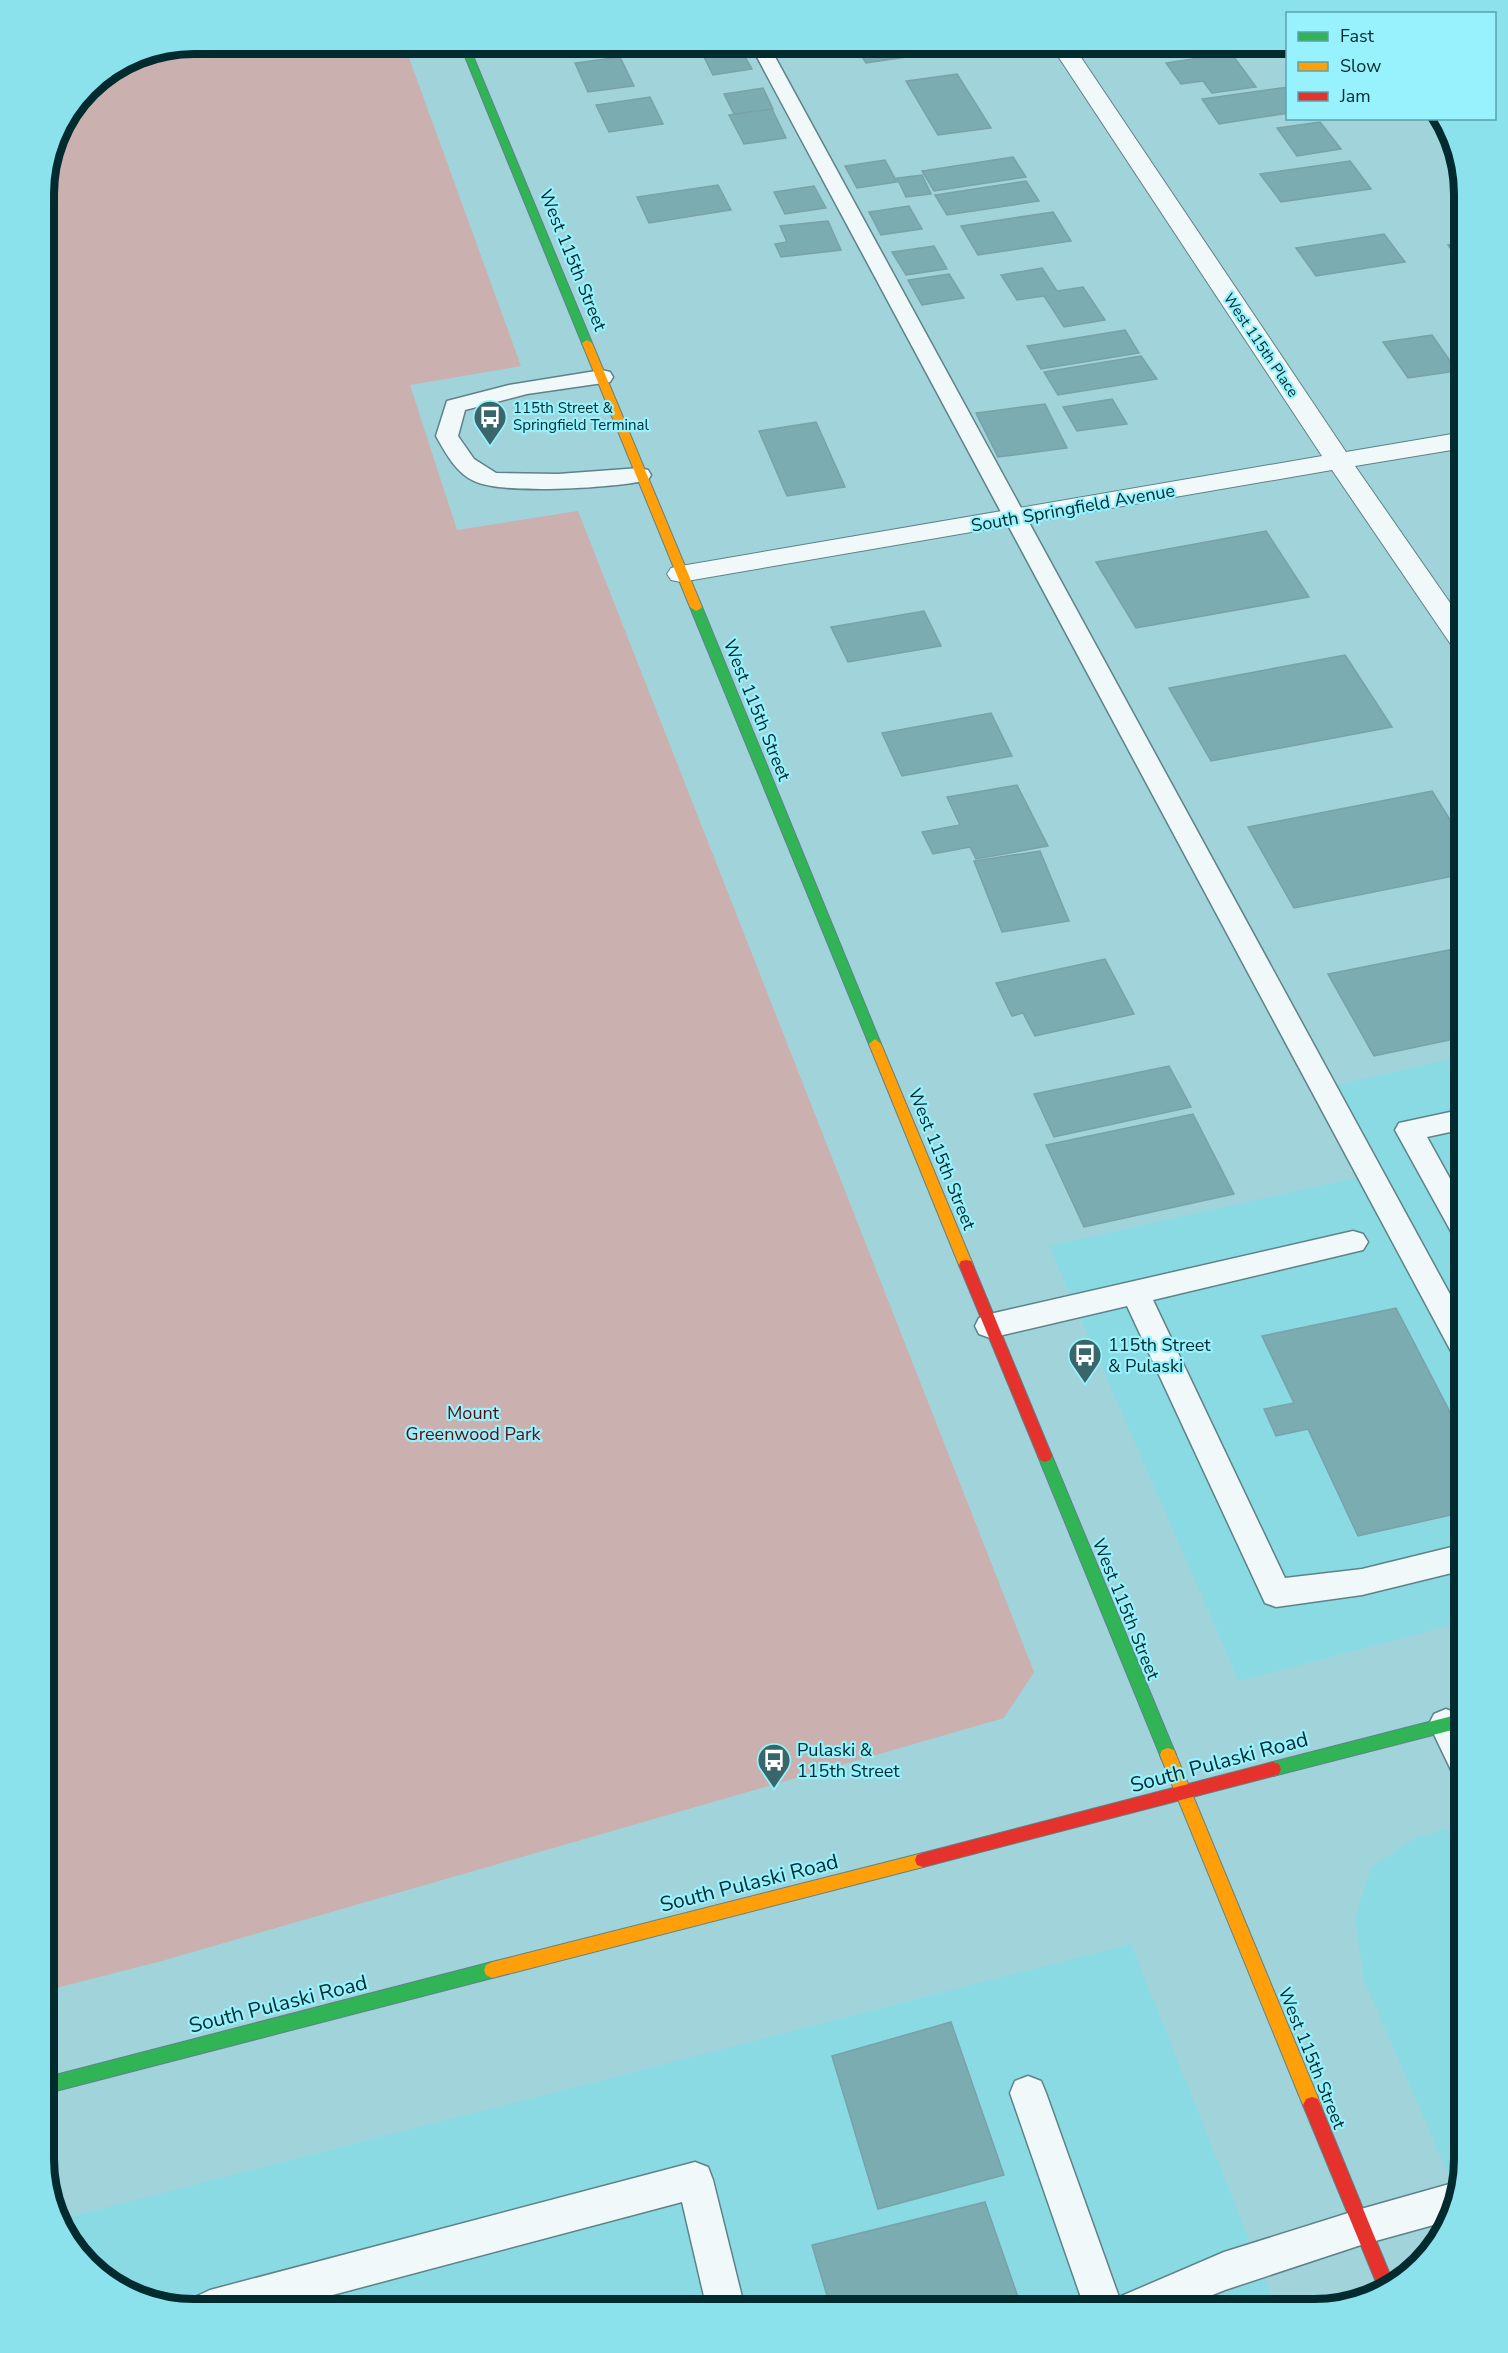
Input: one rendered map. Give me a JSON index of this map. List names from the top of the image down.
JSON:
{
  "streets": {
    "street": [
      "West 115th Street",
      "West 115th Place",
      "South Springfield Avenue",
      "South Pulaski Road"
    ]
  },
  "crossings": [
    ["West 115th Street", "South Springfield Avenue"],
    ["West 115th Street", "South Pulaski Road"],
    ["West 115th Place", "South Springfield Avenue"]
  ],
  "parks": ["Mount Greenwood Park"],
  "places": {
    "bus stop": ["115th Street & Springfield Terminal", "115th Street & Pulaski", "Pulaski & 115th Street"]
  },
  "legend": ["Fast", "Slow", "Jam"]
}
